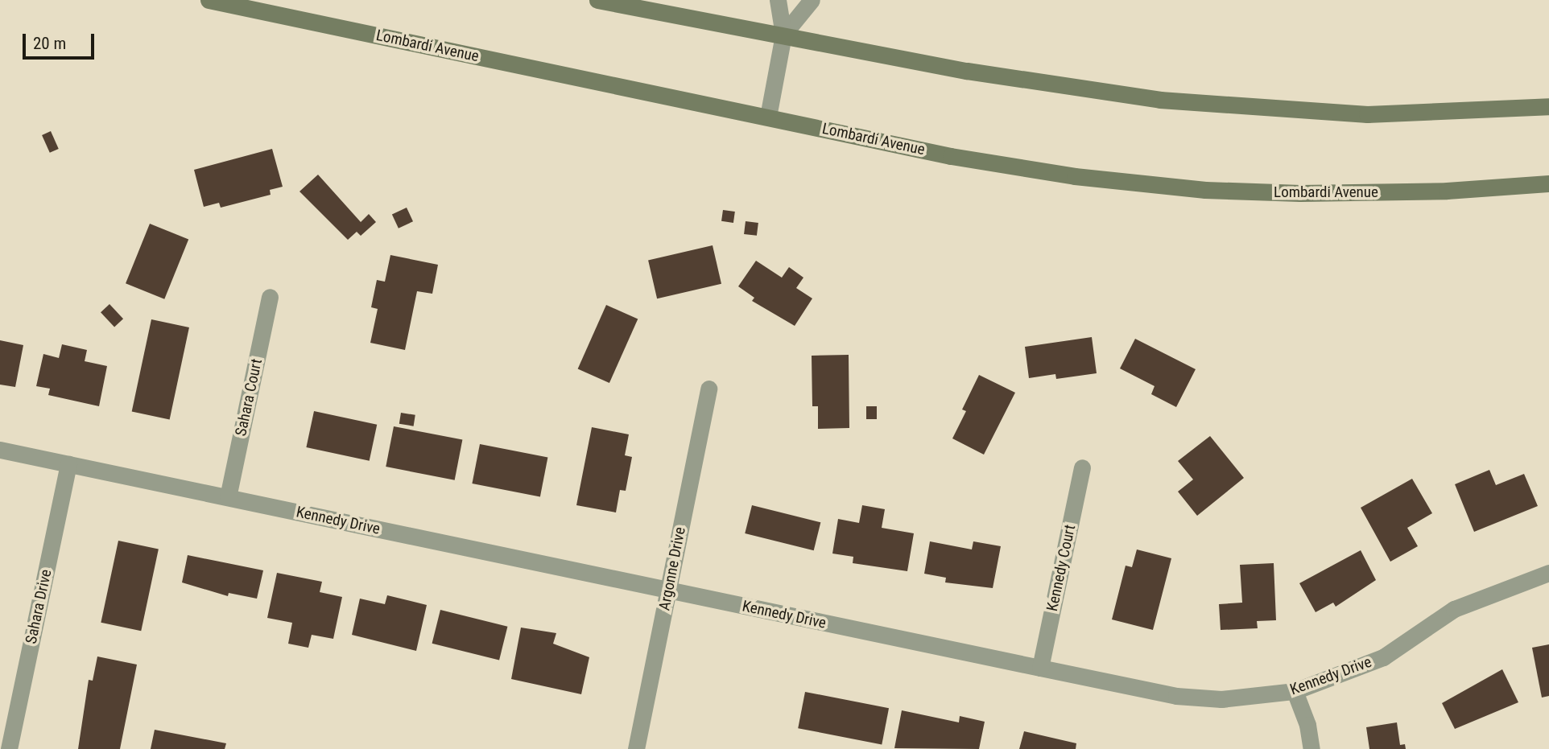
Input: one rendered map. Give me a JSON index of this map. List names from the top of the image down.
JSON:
{
  "streets": {
    "main road": ["Lombardi Avenue"],
    "street": [
      "Sahara Court",
      "Kennedy Drive",
      "Kennedy Court",
      "Argonne Drive",
      "Sahara Drive"
    ]
  },
  "crossings": [
    ["Sahara Court", "Kennedy Drive"],
    ["Kennedy Drive", "Kennedy Court"],
    ["Kennedy Drive", "Argonne Drive"],
    ["Kennedy Drive", "Sahara Drive"]
  ],
  "scale_bar": "20 m"
}
